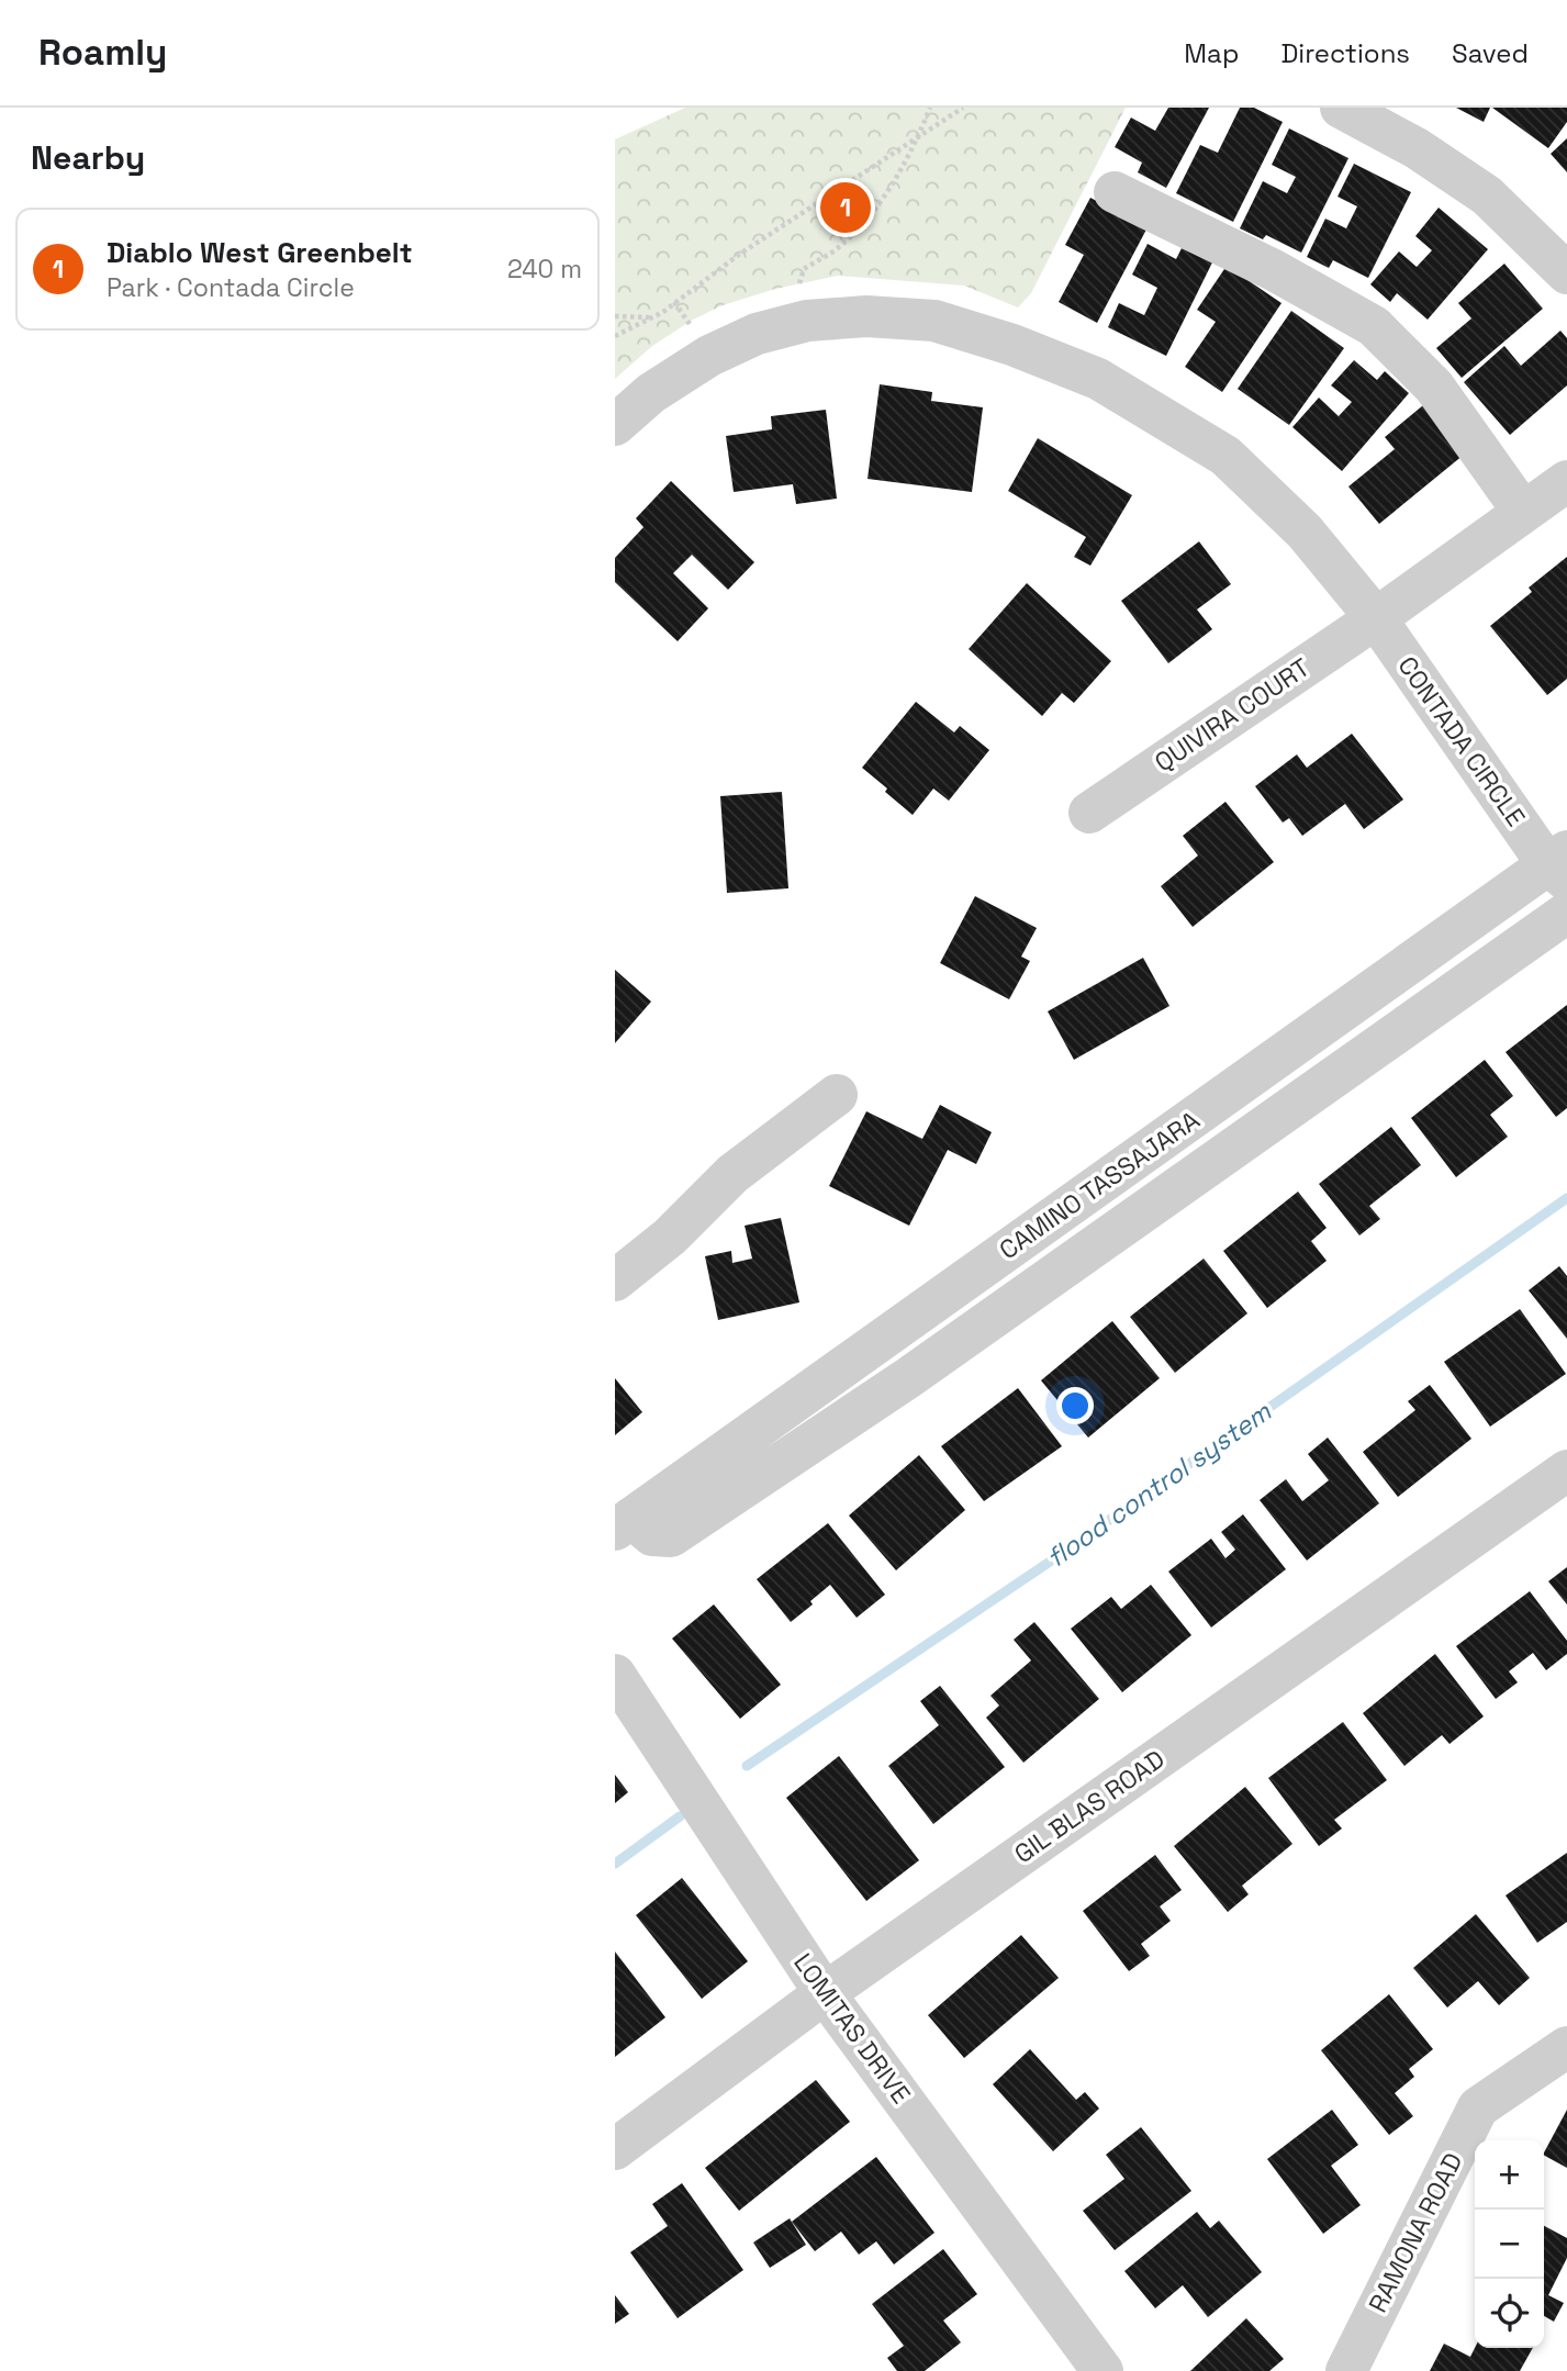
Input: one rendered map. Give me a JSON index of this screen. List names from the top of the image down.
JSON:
{
  "streets": {
    "street": [
      "QUIVIRA COURT",
      "CONTADA CIRCLE",
      "CAMINO TASSAJARA",
      "GIL BLAS ROAD",
      "LOMITAS DRIVE",
      "RAMONA ROAD"
    ]
  },
  "crossings": [
    ["QUIVIRA COURT", "CONTADA CIRCLE"],
    ["CONTADA CIRCLE", "CAMINO TASSAJARA"],
    ["GIL BLAS ROAD", "LOMITAS DRIVE"]
  ],
  "water": ["flood control system"],
  "page": {
    "header": "Roamly",
    "nav": ["Map", "Directions", "Saved"],
    "heading": "Nearby",
    "pins": "1",
    "list": [
      {
        "mark": "1",
        "name": "Diablo West Greenbelt",
        "note": "Park · Contada Circle",
        "value": "240 m"
      }
    ],
    "map_buttons": ["+", "−"]
  }
}
